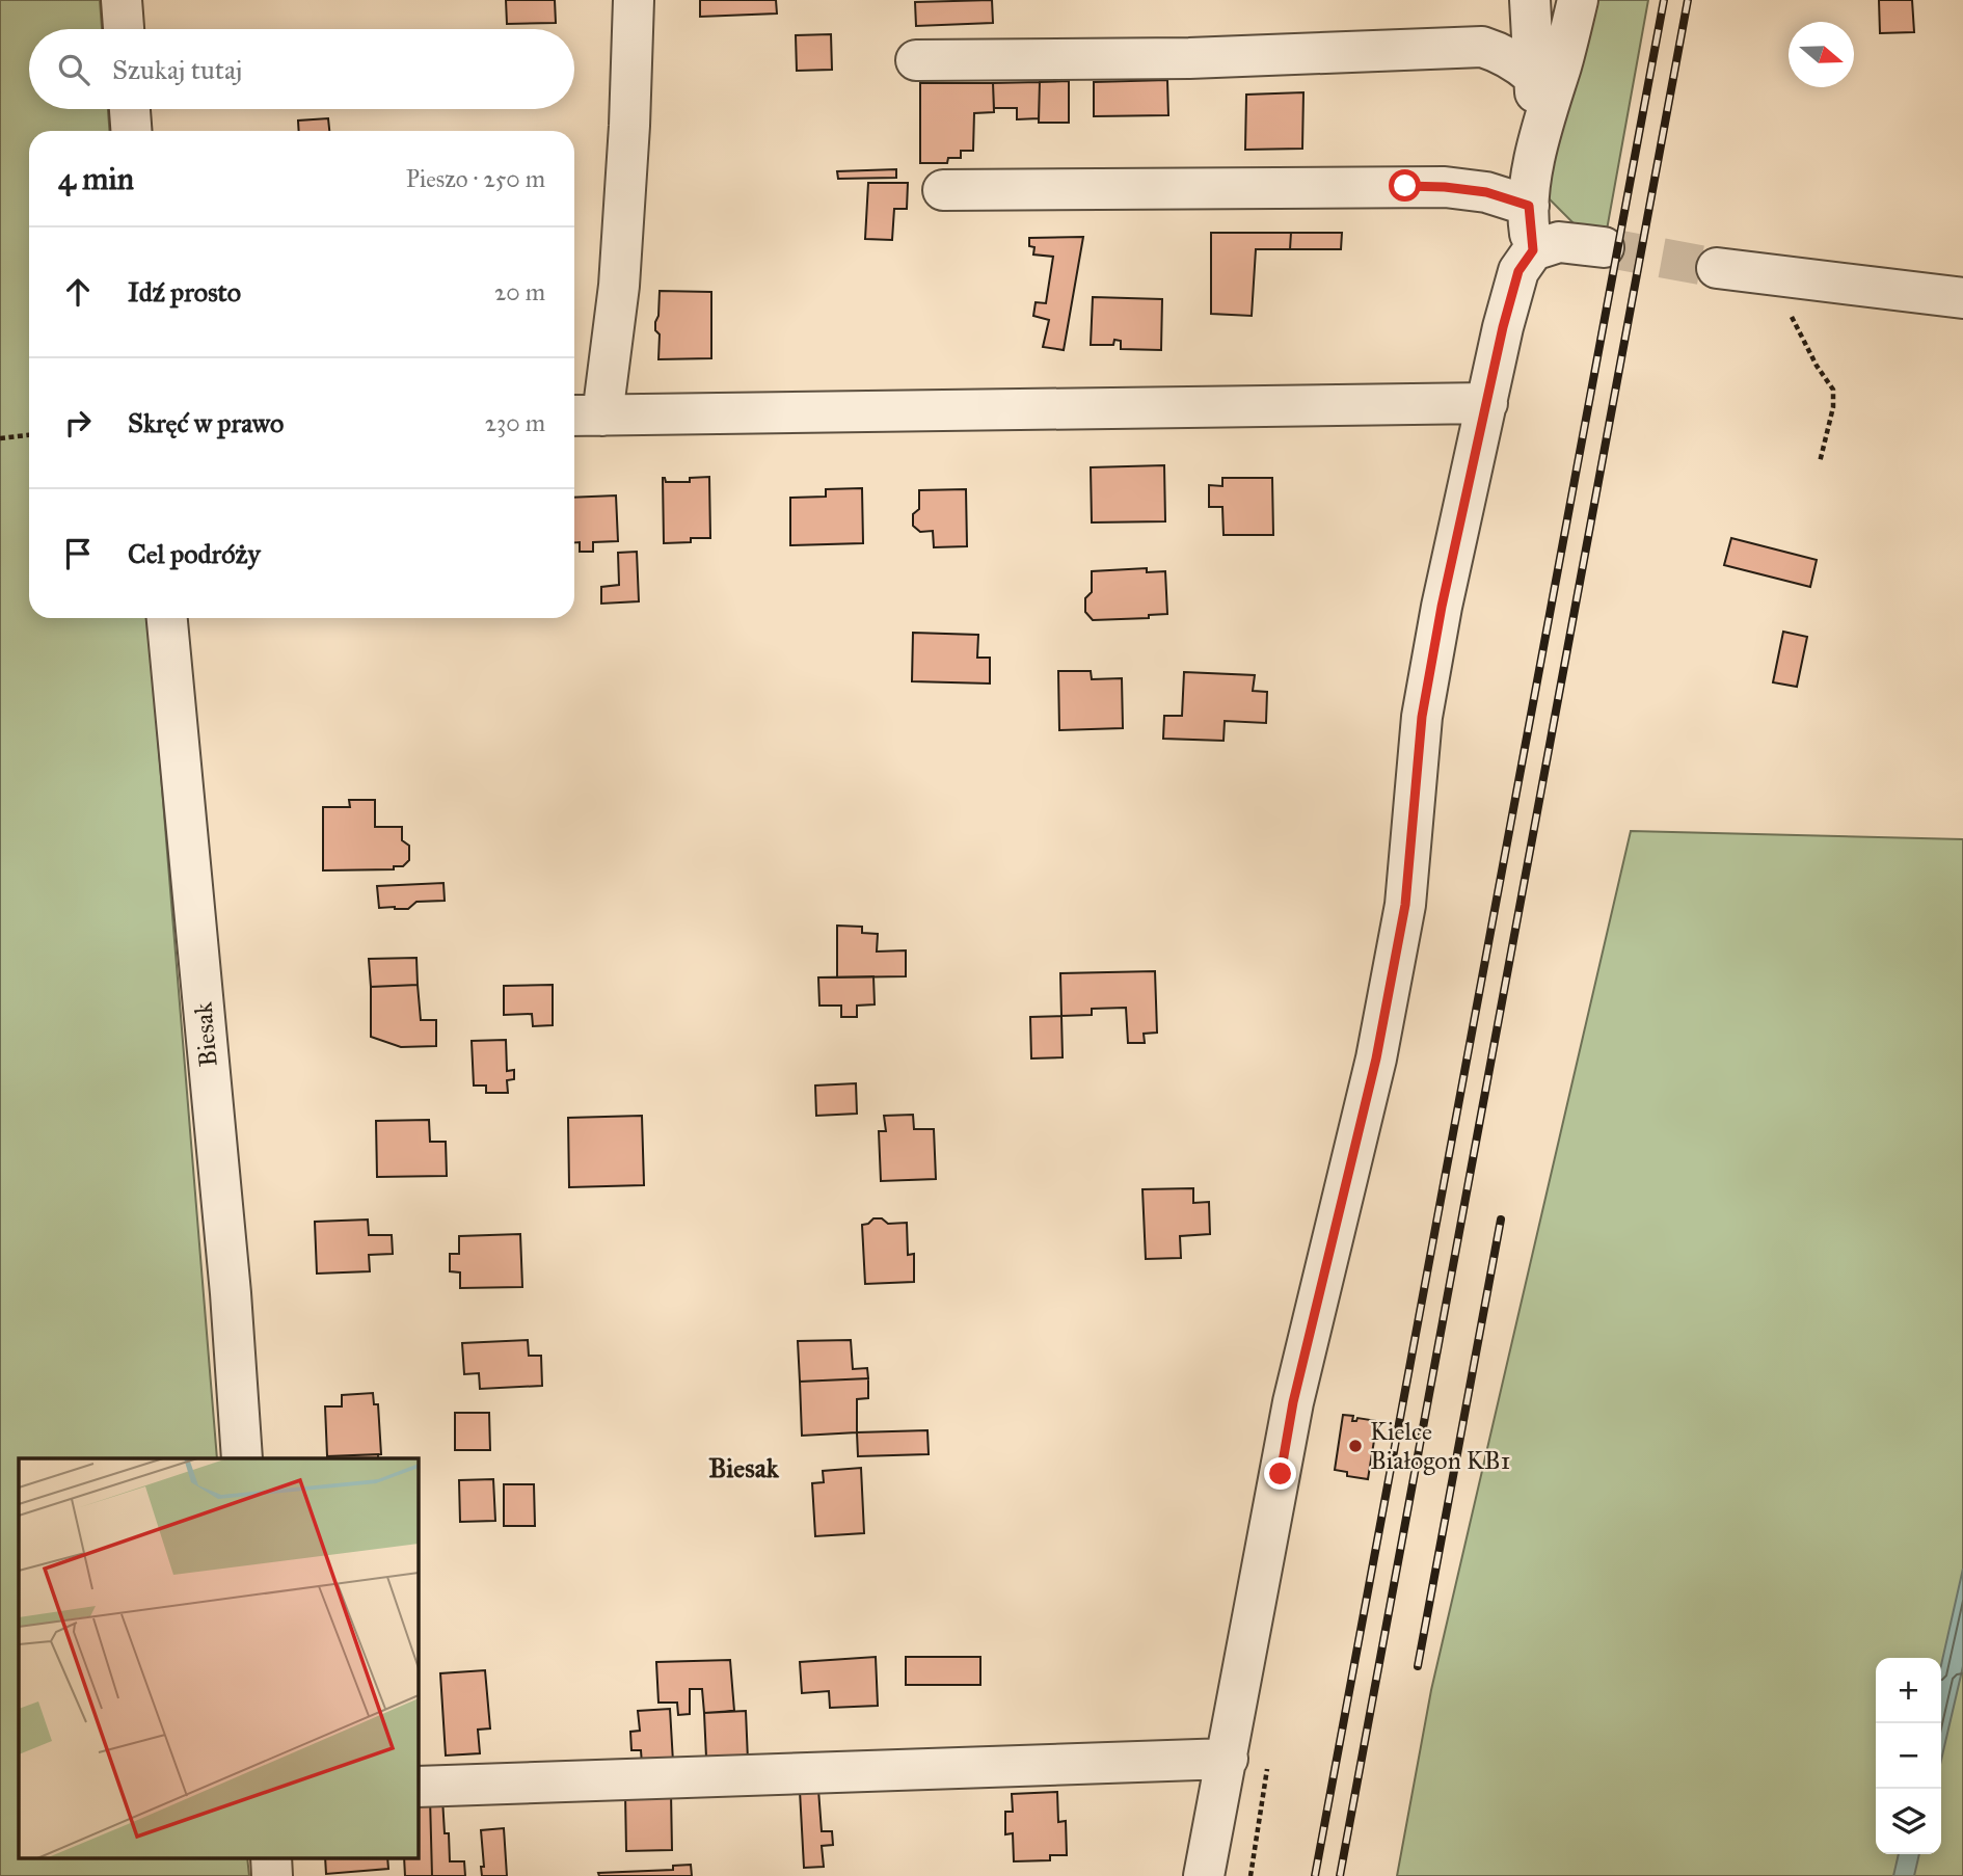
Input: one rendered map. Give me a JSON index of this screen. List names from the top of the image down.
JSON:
{
  "streets": {
    "street": ["Biesak"]
  },
  "districts": ["Biesak"],
  "places": ["Kielce Białogon KB1"],
  "north": "right",
  "page": {
    "search": "Szukaj tutaj",
    "heading": ["4 min", "Pieszo · 250 m"],
    "list": [
      ["Idź prosto", "20 m"],
      ["Skręć w prawo", "230 m"],
      "Cel podróży"
    ],
    "map_buttons": ["+", "−"]
  }
}
